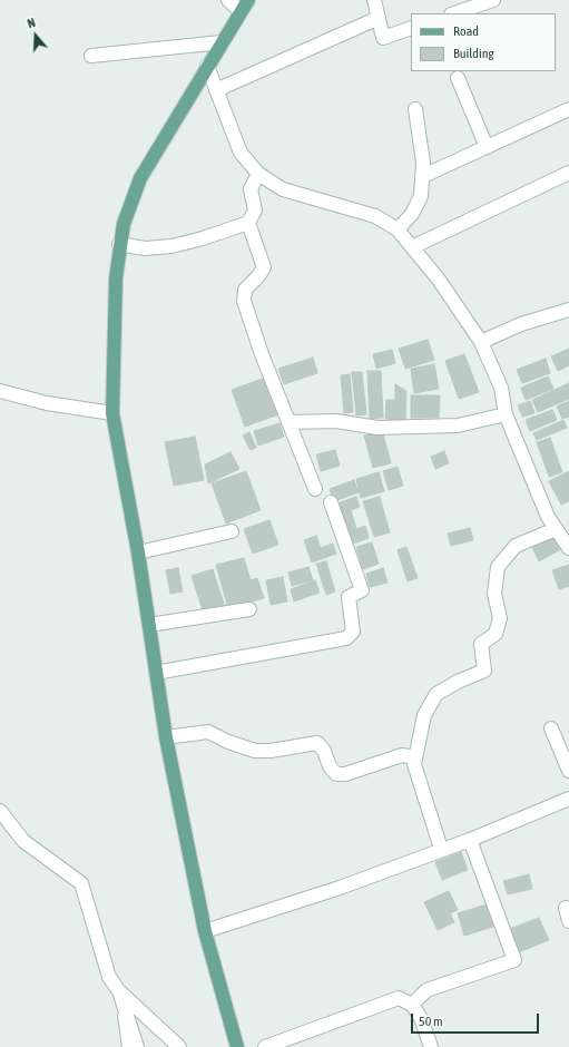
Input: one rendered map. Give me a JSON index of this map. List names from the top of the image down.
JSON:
{
  "legend": ["Road", "Building"],
  "scale_bar": "50 m",
  "north": "top"
}
